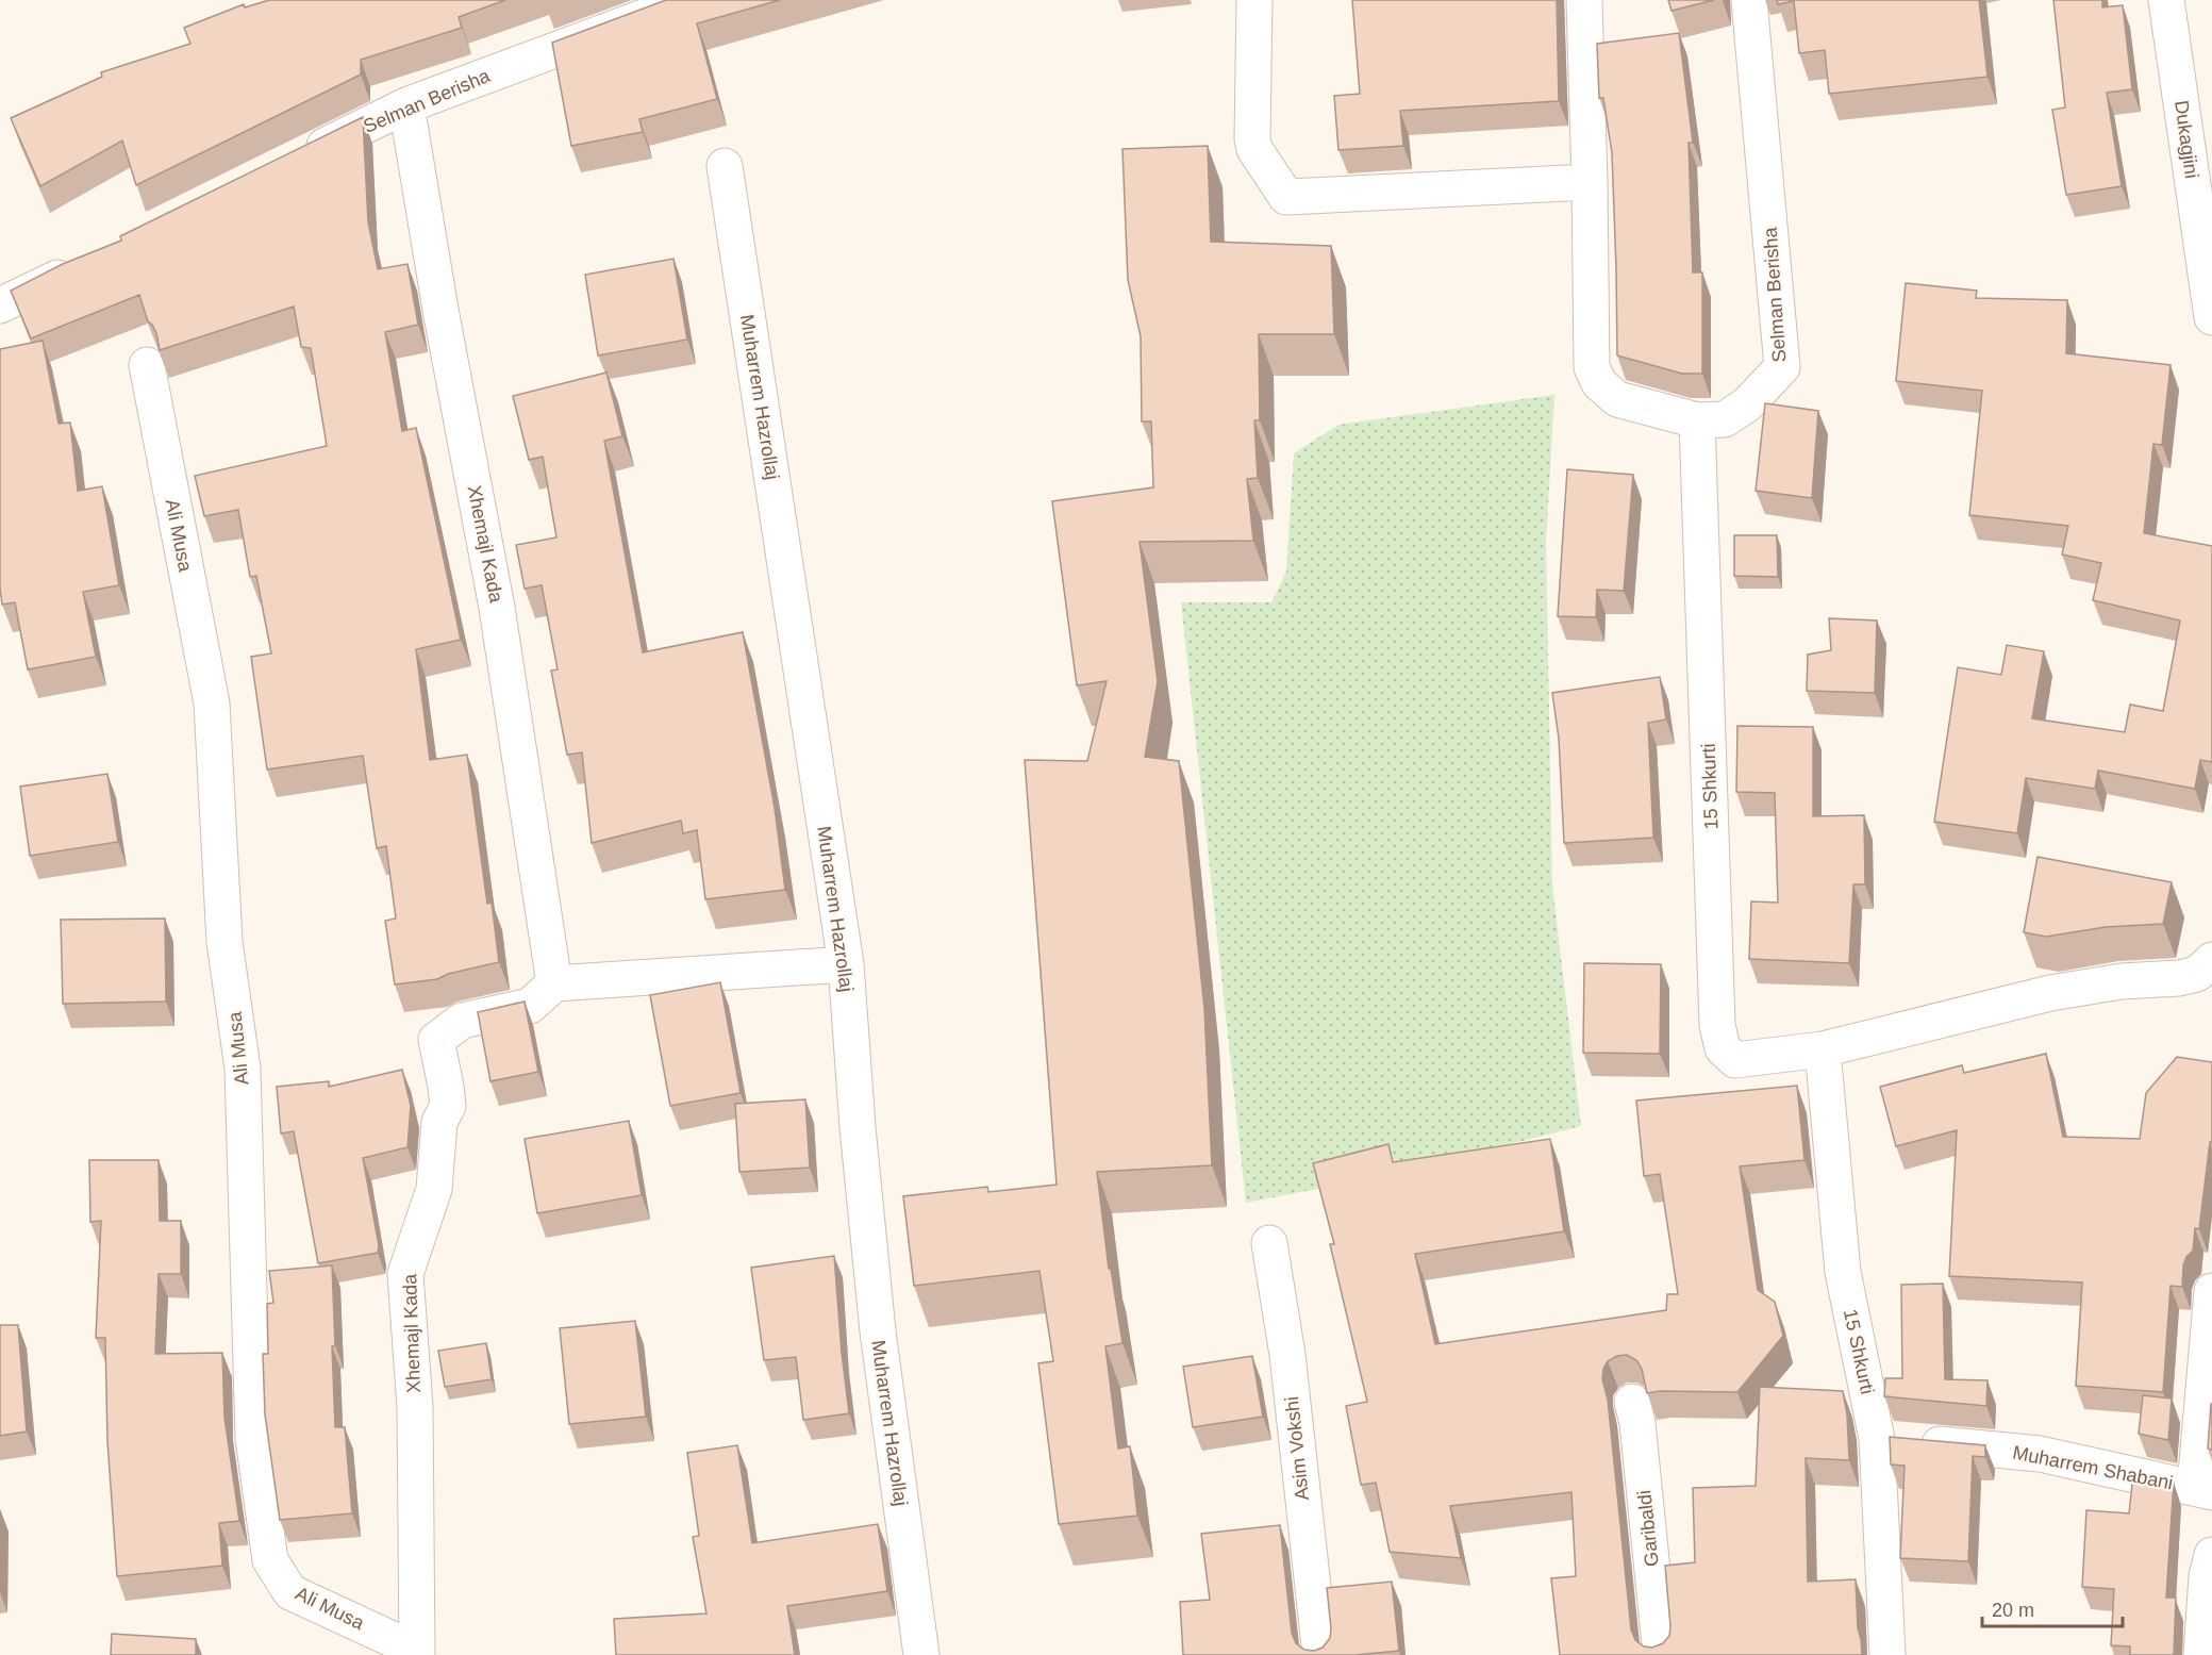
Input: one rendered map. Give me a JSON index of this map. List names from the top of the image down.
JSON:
{
  "streets": {
    "street": [
      "Selman Berisha",
      "Dukagjini",
      "Muharrem Hazrollaj",
      "Ali Musa",
      "Xhemajl Kada",
      "15 Shkurti",
      "Asim Vokshi",
      "Muharrem Shabani",
      "Garibaldi"
    ]
  },
  "crossings": [
    ["Selman Berisha", "Xhemajl Kada"],
    ["Selman Berisha", "15 Shkurti"],
    ["Ali Musa", "Xhemajl Kada"],
    ["15 Shkurti", "Muharrem Shabani"]
  ],
  "scale_bar": "20 m"
}
